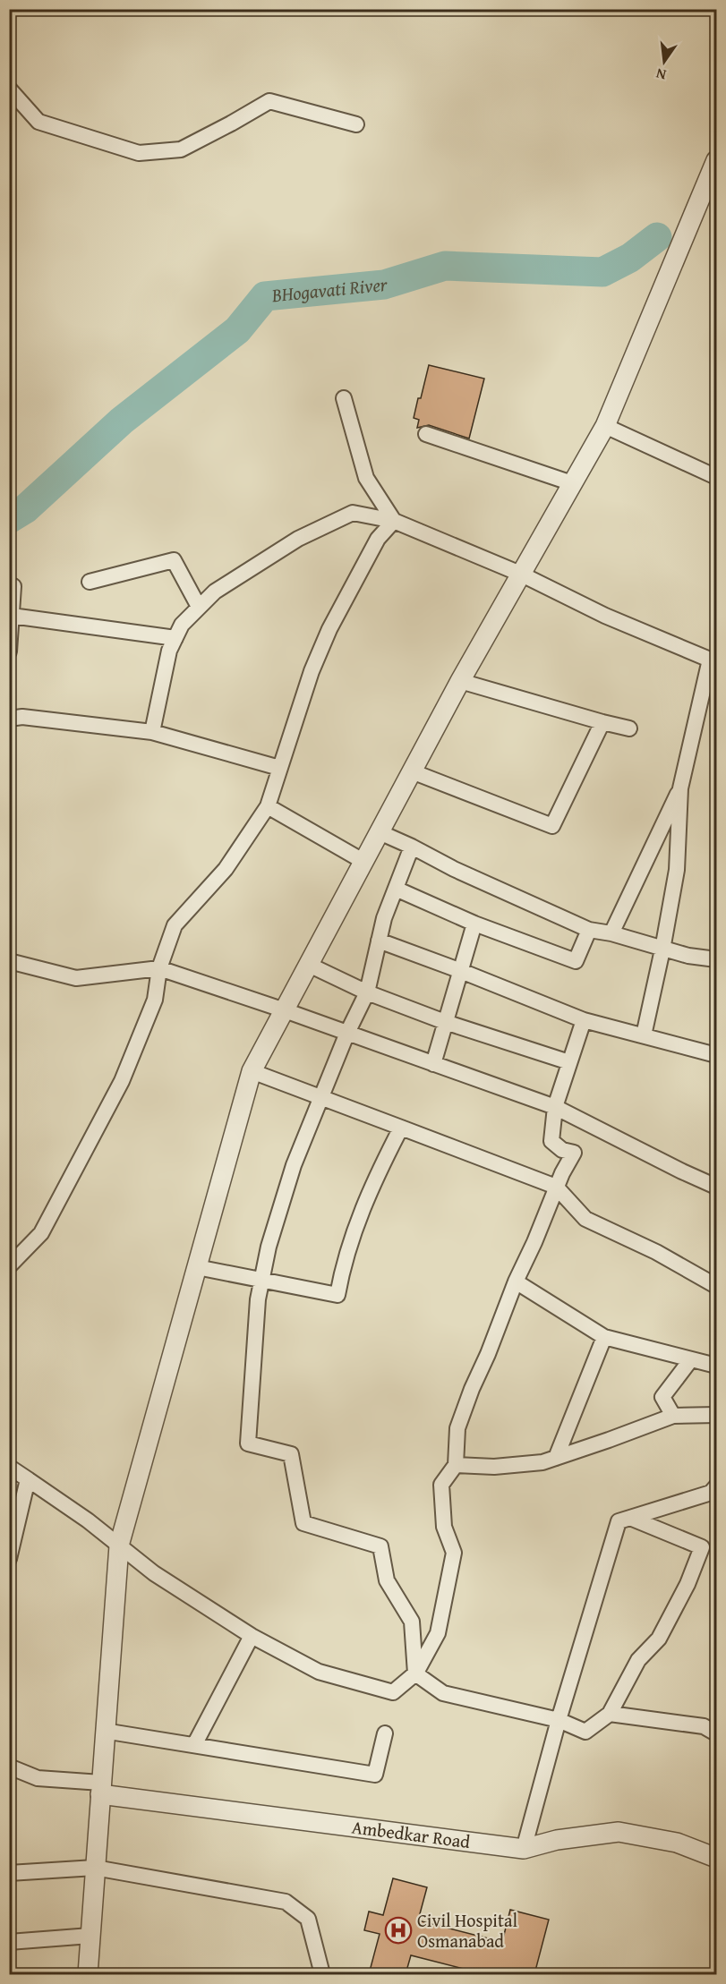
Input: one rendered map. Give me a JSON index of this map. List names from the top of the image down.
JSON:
{
  "streets": {
    "street": ["Ambedkar Road"]
  },
  "water": ["BHogavati River"],
  "places": {
    "hospital": ["Civil Hospital Osmanabad"]
  },
  "north": "bottom"
}
